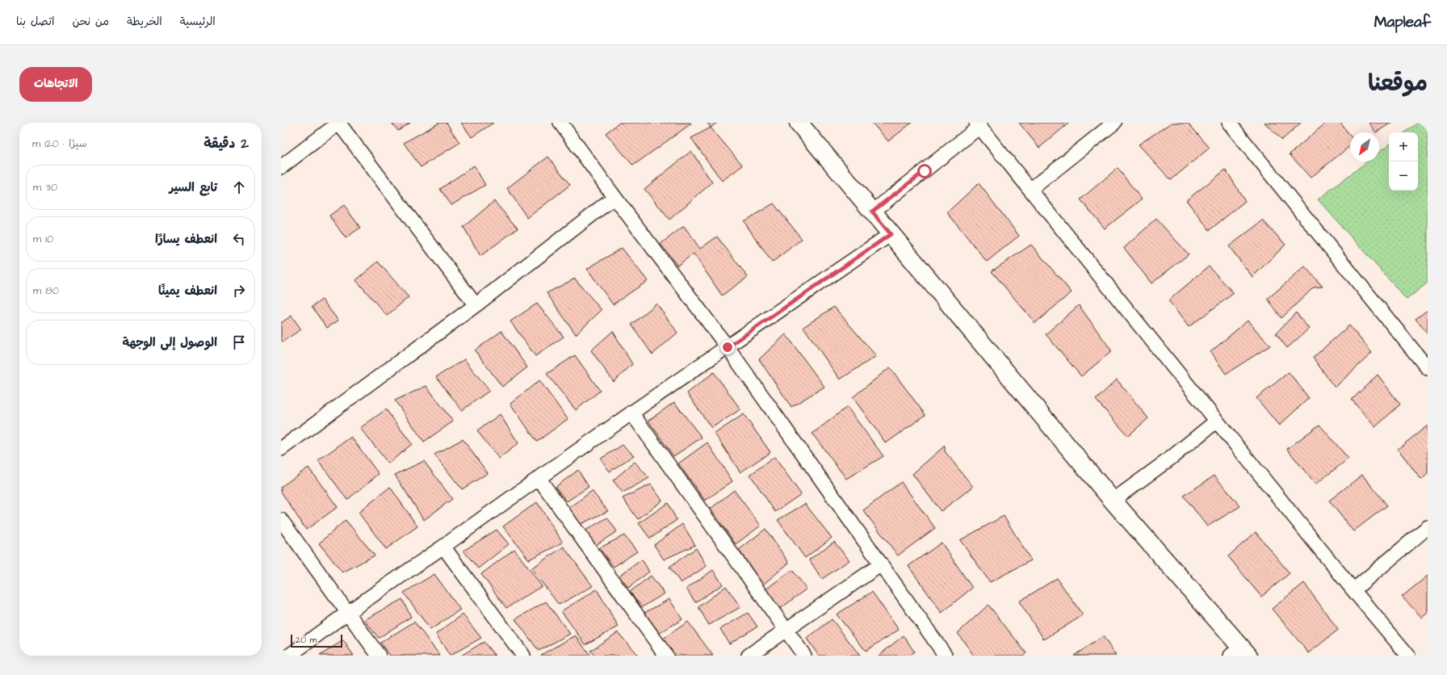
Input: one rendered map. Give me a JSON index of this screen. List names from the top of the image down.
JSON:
{
  "scale_bar": "20 m",
  "north": "bottom left",
  "page": {
    "header": "Mapleaf",
    "nav": [
      "الرئيسية",
      "الخريطة",
      "من نحن",
      "اتصل بنا"
    ],
    "title": "موقعنا",
    "buttons": "الاتجاهات",
    "heading": ["2 دقيقة", "سيرًا · 120 m"],
    "map_buttons": ["+", "−"],
    "list": [
      ["تابع السير", "30 m"],
      ["انعطف يسارًا", "10 m"],
      ["انعطف يمينًا", "80 m"],
      "الوصول إلى الوجهة"
    ],
    "scale": "20 m"
  }
}
